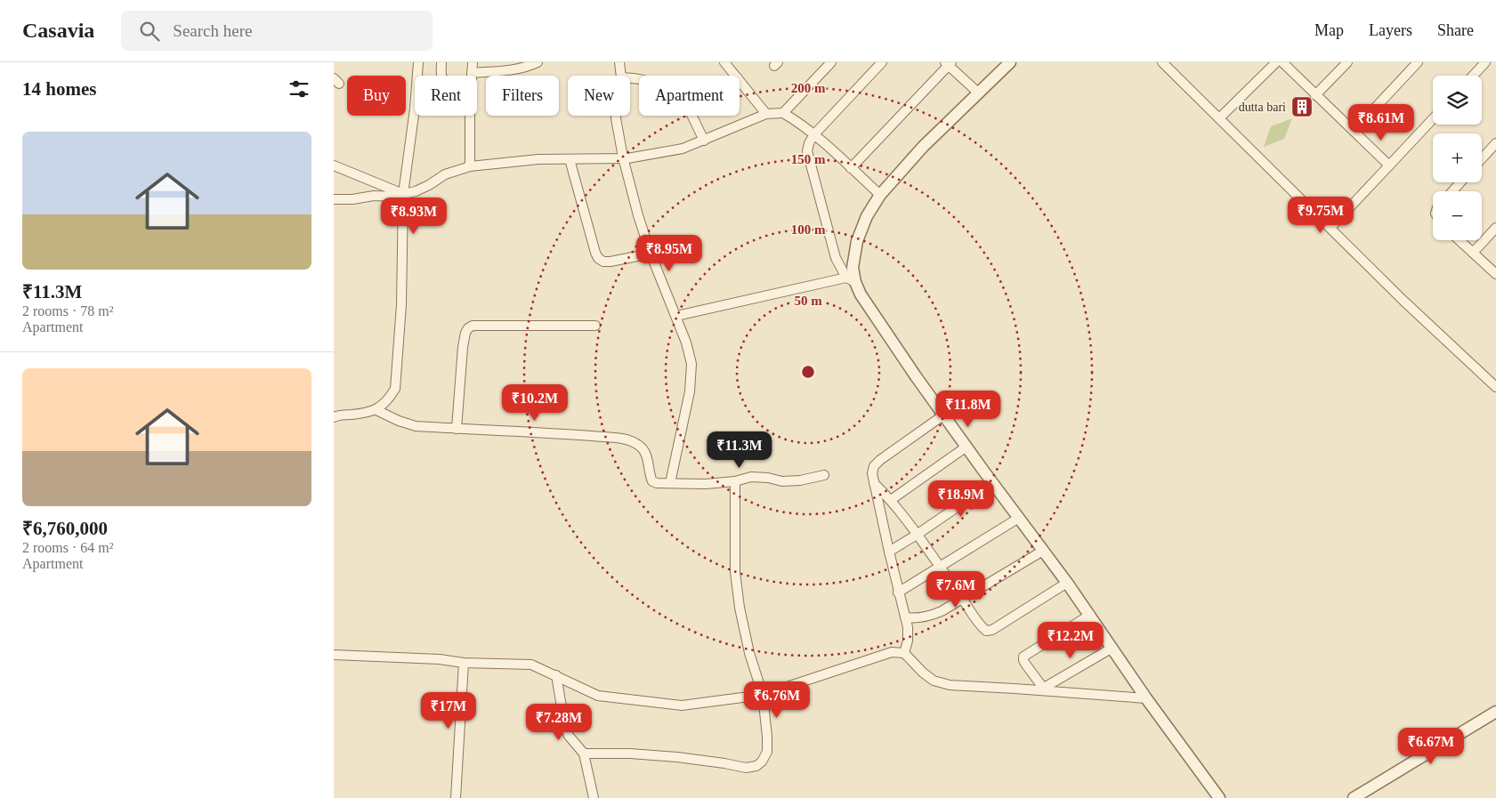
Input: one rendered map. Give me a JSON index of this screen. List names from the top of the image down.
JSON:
{
  "places": {
    "building": ["dutta bari"]
  },
  "page": {
    "header": "Casavia",
    "search": "Search here",
    "nav": ["Map", "Layers", "Share"],
    "heading": "14 homes",
    "map_buttons": ["+", "−"],
    "chip": [
      "Buy",
      "Rent",
      "Filters",
      "New",
      "Apartment"
    ],
    "price": [
      "₹8.61M",
      "₹9.75M",
      "₹8.93M",
      "₹8.95M",
      "₹10.2M",
      "₹11.8M",
      "₹11.3M",
      "₹18.9M",
      "₹7.6M",
      "₹12.2M",
      "₹6.76M",
      "₹17M",
      "₹7.28M",
      "₹6.67M"
    ],
    "list": [
      {
        "name": "₹11.3M",
        "note": "2 rooms · 78 m² · Apartment"
      },
      {
        "name": "₹6,760,000",
        "note": "2 rooms · 64 m² · Apartment"
      }
    ]
  },
  "rings": [
    "200 m",
    "150 m",
    "100 m",
    "50 m"
  ]
}
